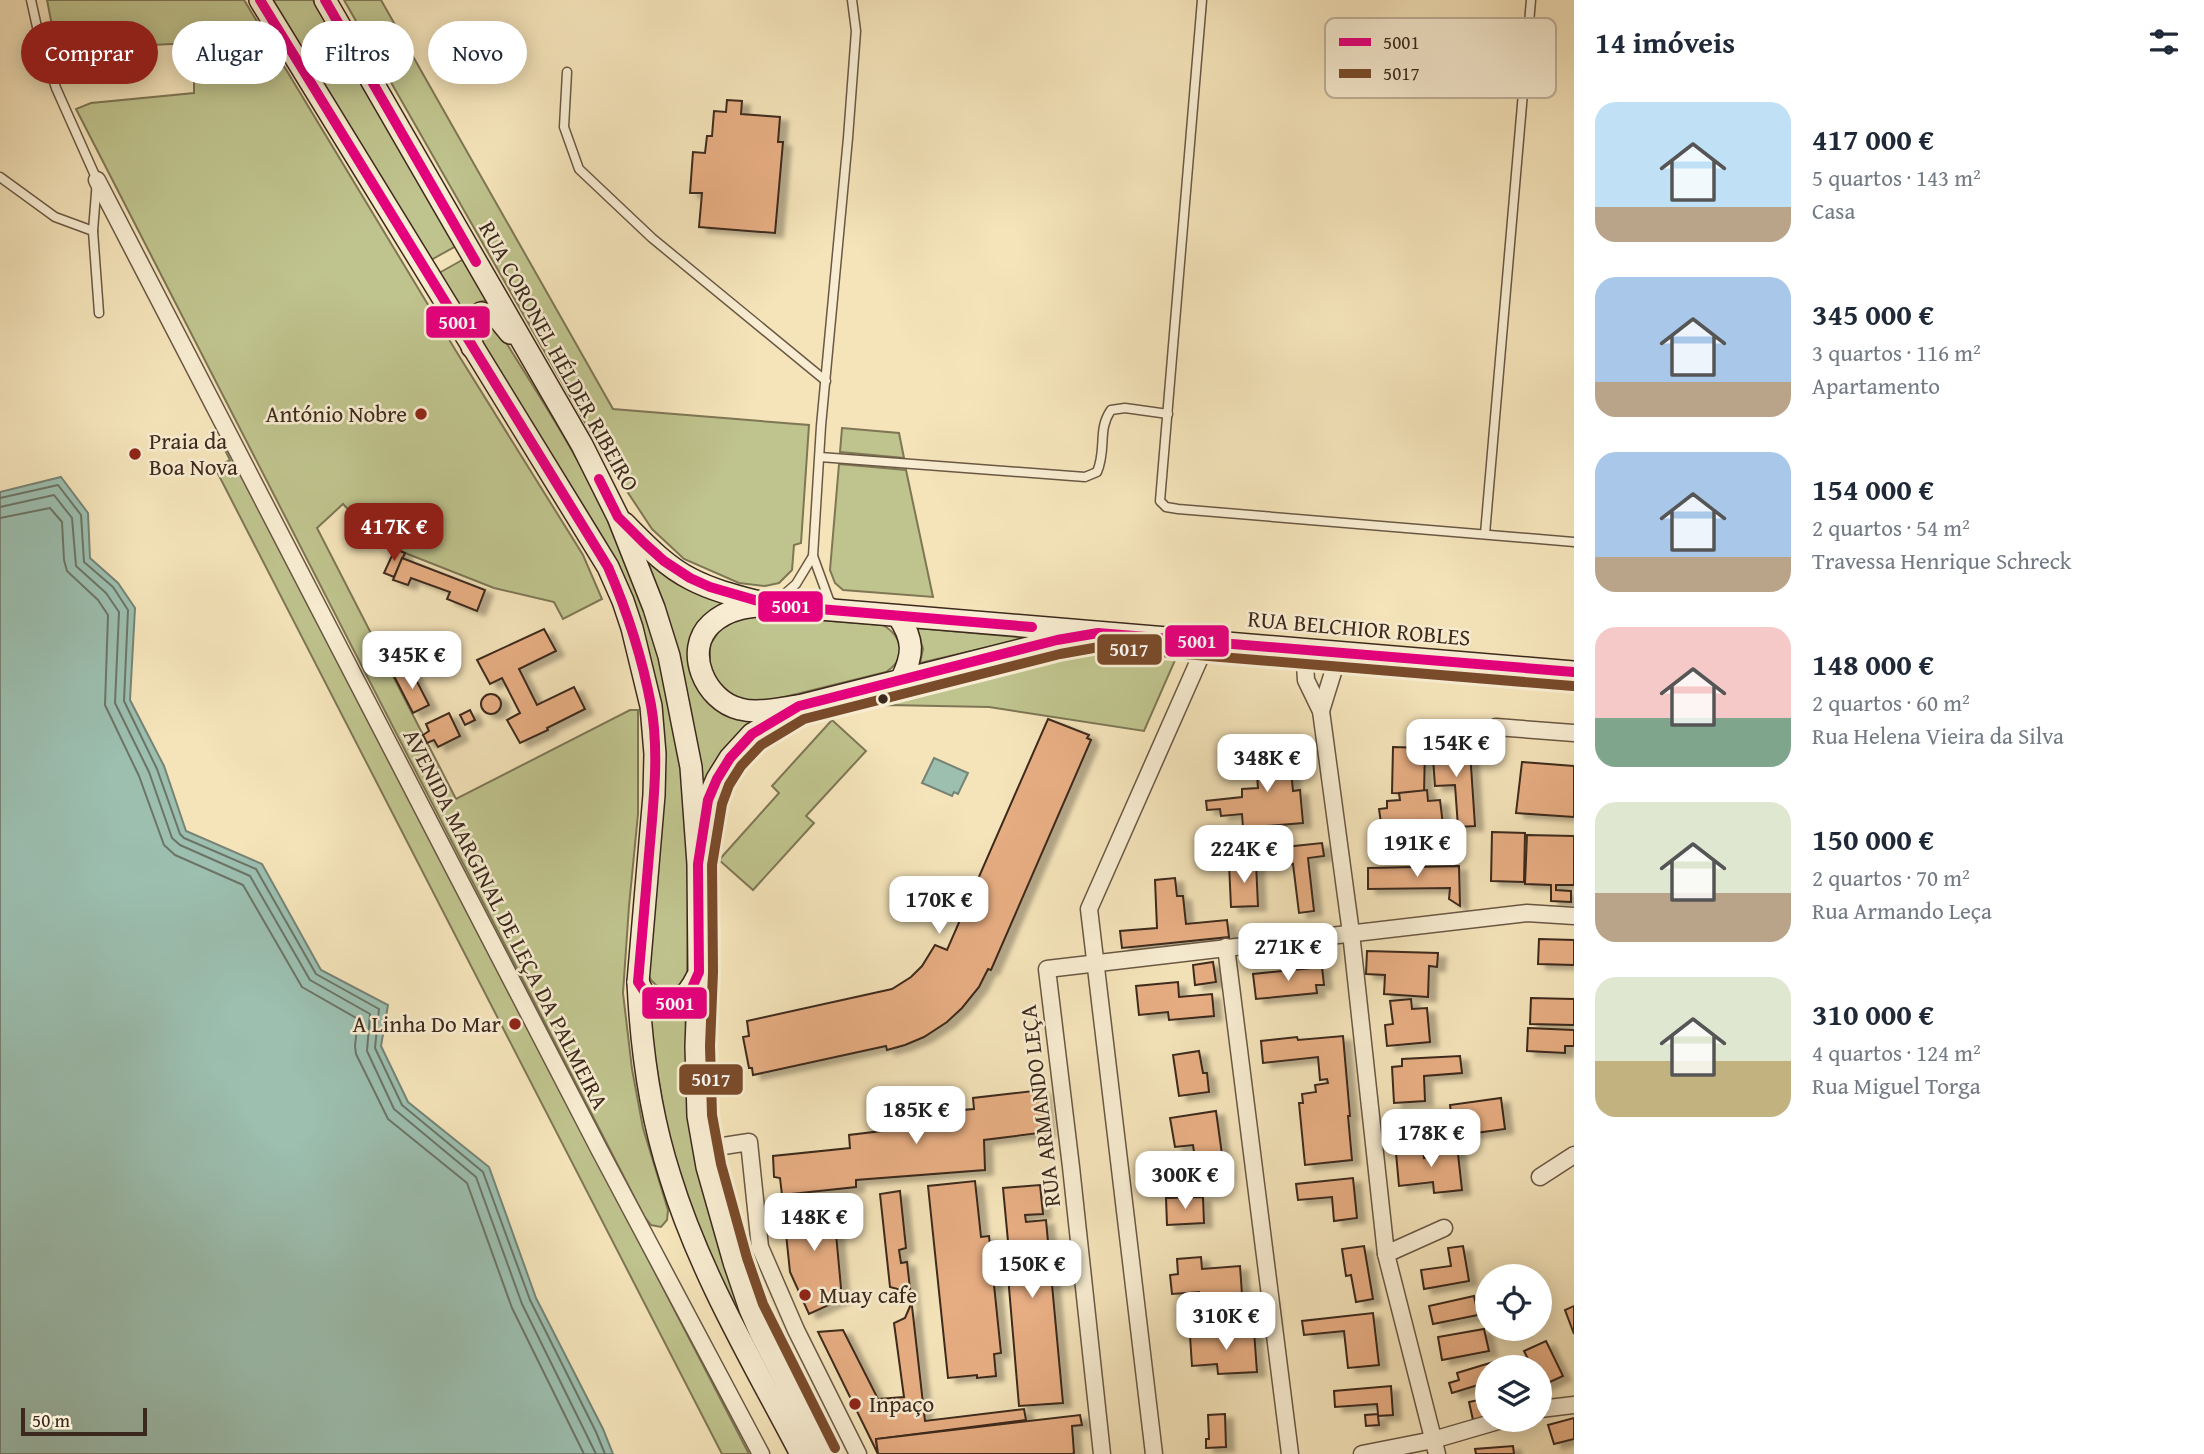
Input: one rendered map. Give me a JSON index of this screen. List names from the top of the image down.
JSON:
{
  "streets": {
    "main road": ["RUA CORONEL HÉLDER RIBEIRO", "RUA BELCHIOR ROBLES"],
    "street": ["AVENIDA MARGINAL DE LEÇA DA PALMEIRA", "RUA ARMANDO LEÇA"]
  },
  "crossings": [
    ["RUA CORONEL HÉLDER RIBEIRO", "RUA BELCHIOR ROBLES"]
  ],
  "places": [
    "António Nobre",
    "Praia da Boa Nova",
    "A Linha Do Mar",
    "Muay cafe",
    "Inpaço"
  ],
  "lines": ["transit line 5001", "transit line 5017"],
  "legend": ["5001", "5017"],
  "scale_bar": "50 m",
  "page": {
    "heading": "14 imóveis",
    "chip": [
      "Comprar",
      "Alugar",
      "Filtros",
      "Novo"
    ],
    "list": [
      {
        "name": "417 000 €",
        "note": "5 quartos · 143 m² · Casa"
      },
      {
        "name": "345 000 €",
        "note": "3 quartos · 116 m² · Apartamento"
      },
      {
        "name": "154 000 €",
        "note": "2 quartos · 54 m² · Travessa Henrique Schreck"
      },
      {
        "name": "148 000 €",
        "note": "2 quartos · 60 m² · Rua Helena Vieira da Silva"
      },
      {
        "name": "150 000 €",
        "note": "2 quartos · 70 m² · Rua Armando Leça"
      },
      {
        "name": "310 000 €",
        "note": "4 quartos · 124 m² · Rua Miguel Torga"
      }
    ],
    "price": [
      "417K €",
      "345K €",
      "154K €",
      "348K €",
      "191K €",
      "224K €",
      "170K €",
      "271K €",
      "185K €",
      "178K €",
      "300K €",
      "148K €",
      "150K €",
      "310K €"
    ],
    "scale": "50 m"
  }
}
